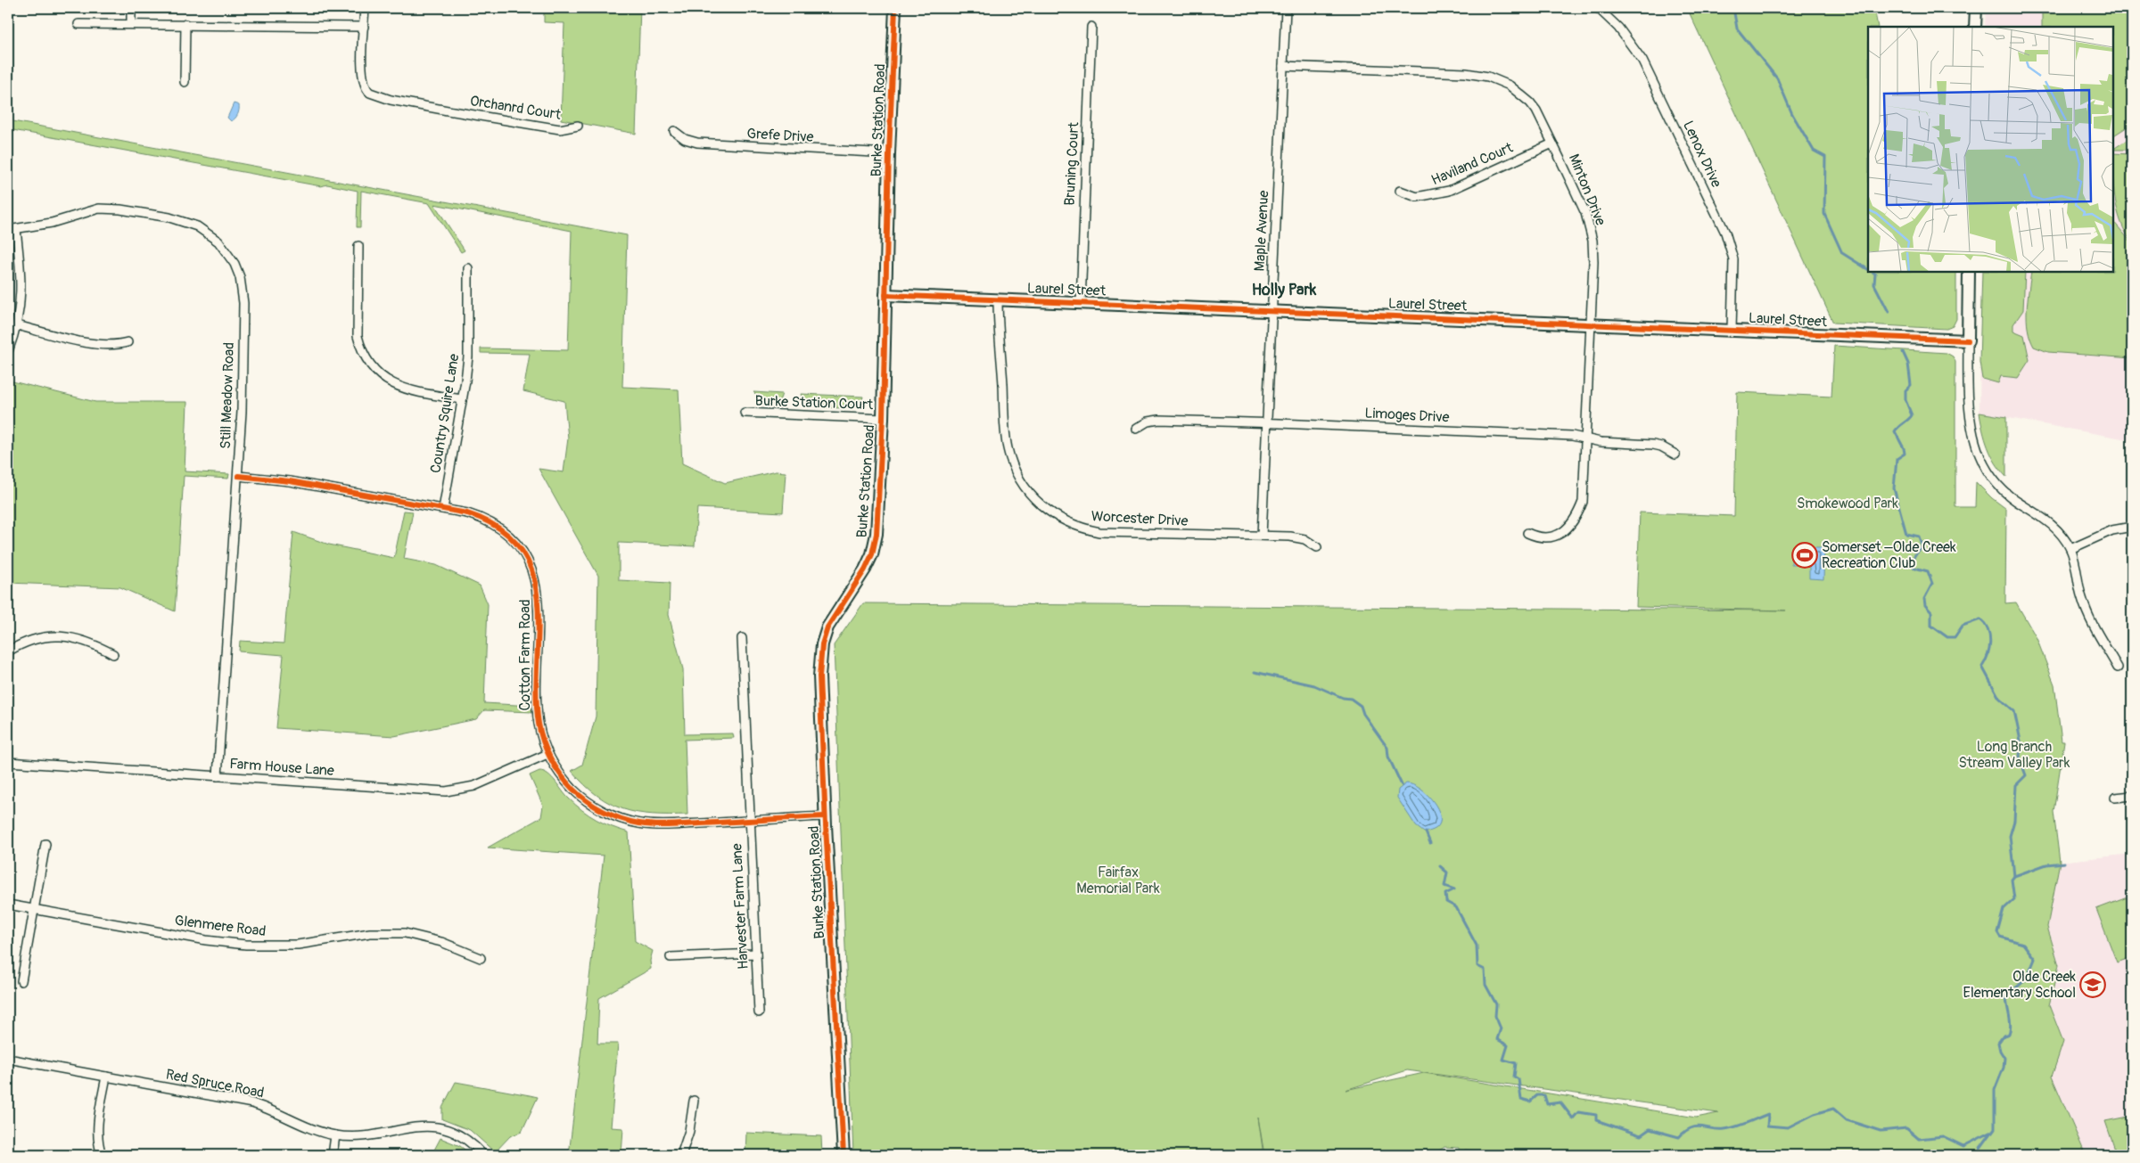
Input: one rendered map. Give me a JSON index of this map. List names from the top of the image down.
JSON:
{
  "streets": {
    "street": [
      "Orchanrd Court",
      "Burke Station Road",
      "Grefe Drive",
      "Lenox Drive",
      "Bruning Court",
      "Haviland Court",
      "Minton Drive",
      "Maple Avenue",
      "Laurel Street",
      "Still Meadow Road",
      "Burke Station Court",
      "Country Squire Lane",
      "Limoges Drive",
      "Worcester Drive",
      "Cotton Farm Road",
      "Farm House Lane",
      "Harvester Farm Lane",
      "Glenmere Road",
      "Red Spruce Road"
    ]
  },
  "crossings": [
    ["Burke Station Road", "Grefe Drive"],
    ["Burke Station Road", "Laurel Street"],
    ["Burke Station Road", "Burke Station Court"],
    ["Burke Station Road", "Cotton Farm Road"],
    ["Lenox Drive", "Laurel Street"],
    ["Bruning Court", "Laurel Street"],
    ["Haviland Court", "Minton Drive"],
    ["Minton Drive", "Maple Avenue"],
    ["Minton Drive", "Laurel Street"],
    ["Minton Drive", "Limoges Drive"],
    ["Maple Avenue", "Laurel Street"],
    ["Maple Avenue", "Limoges Drive"],
    ["Maple Avenue", "Worcester Drive"],
    ["Laurel Street", "Worcester Drive"],
    ["Still Meadow Road", "Cotton Farm Road"],
    ["Still Meadow Road", "Farm House Lane"],
    ["Country Squire Lane", "Cotton Farm Road"],
    ["Cotton Farm Road", "Farm House Lane"],
    ["Cotton Farm Road", "Harvester Farm Lane"]
  ],
  "districts": ["Holly Park"],
  "parks": ["Smokewood Park", "Long Branch Stream Valley Park", "Fairfax Memorial Park"],
  "places": {
    "sports": ["Somerset –Olde Creek Recreation Club"],
    "school or university": ["Olde Creek Elementary School"]
  }
}
